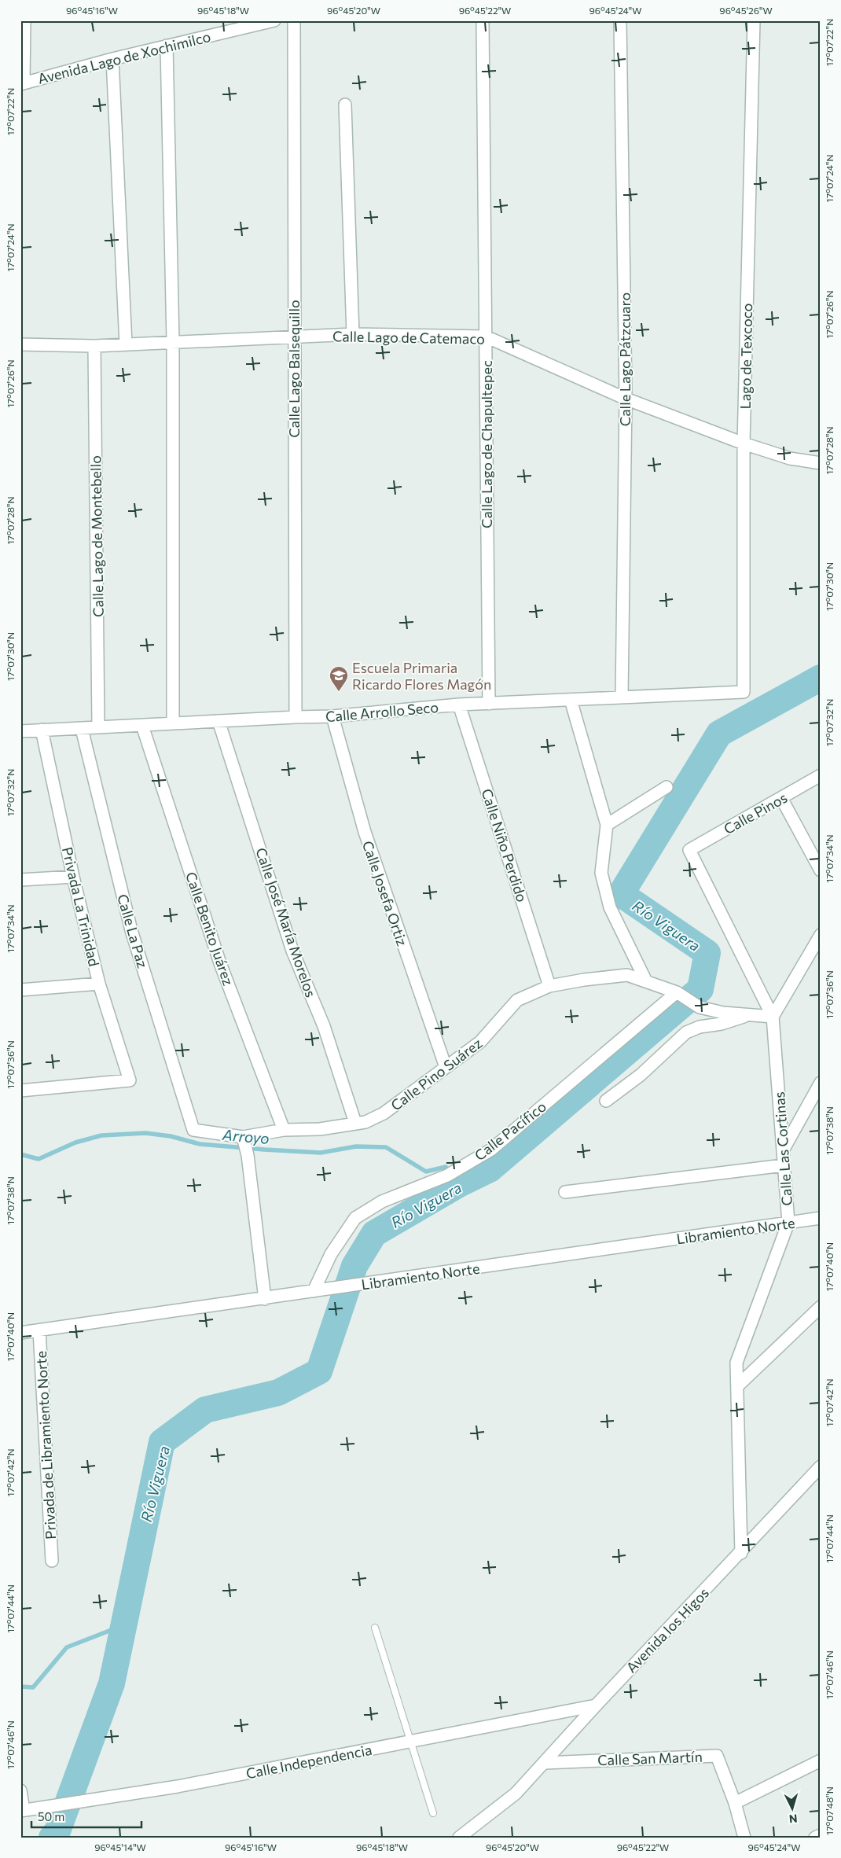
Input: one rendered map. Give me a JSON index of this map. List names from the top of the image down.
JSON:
{
  "streets": {
    "street": [
      "Avenida Lago de Xochimilco",
      "Calle Lago de Catemaco",
      "Lago de Texcoco",
      "Calle Lago Pátzcuaro",
      "Calle Lago Balsequillo",
      "Calle Lago de Chapultepec",
      "Calle Lago de Montebello",
      "Calle Arrollo Seco",
      "Calle Pinos",
      "Calle Niño Perdido",
      "Calle Josefa Ortiz",
      "Privada La Trinidad",
      "Calle José María Morelos",
      "Calle Benito Juárez",
      "Calle La Paz",
      "Calle Pino Suárez",
      "Calle Pacífico",
      "Calle Las Cortinas",
      "Libramiento Norte",
      "Privada de Libramiento Norte",
      "Avenida los Higos",
      "Calle San Martín",
      "Calle Independencia"
    ]
  },
  "crossings": [
    ["Calle Lago de Catemaco", "Lago de Texcoco"],
    ["Calle Lago de Catemaco", "Calle Lago Pátzcuaro"],
    ["Calle Lago de Catemaco", "Calle Lago Balsequillo"],
    ["Calle Lago de Catemaco", "Calle Lago de Chapultepec"],
    ["Calle Lago de Catemaco", "Calle Lago de Montebello"],
    ["Lago de Texcoco", "Calle Arrollo Seco"],
    ["Calle Lago Pátzcuaro", "Calle Arrollo Seco"],
    ["Calle Lago Balsequillo", "Calle Arrollo Seco"],
    ["Calle Lago de Chapultepec", "Calle Arrollo Seco"],
    ["Calle Lago de Montebello", "Calle Arrollo Seco"],
    ["Calle Arrollo Seco", "Calle Niño Perdido"],
    ["Calle Arrollo Seco", "Calle Josefa Ortiz"],
    ["Calle Arrollo Seco", "Privada La Trinidad"],
    ["Calle Arrollo Seco", "Calle José María Morelos"],
    ["Calle Arrollo Seco", "Calle Benito Juárez"],
    ["Calle Arrollo Seco", "Calle La Paz"],
    ["Calle Pinos", "Calle Las Cortinas"],
    ["Calle Niño Perdido", "Calle Pino Suárez"],
    ["Calle Josefa Ortiz", "Calle Pino Suárez"],
    ["Calle José María Morelos", "Calle Pino Suárez"],
    ["Calle Benito Juárez", "Calle Pino Suárez"],
    ["Calle La Paz", "Calle Pino Suárez"],
    ["Calle Pino Suárez", "Calle Pacífico"],
    ["Calle Pino Suárez", "Calle Las Cortinas"],
    ["Calle Pacífico", "Libramiento Norte"],
    ["Calle Las Cortinas", "Libramiento Norte"],
    ["Calle Las Cortinas", "Avenida los Higos"],
    ["Libramiento Norte", "Privada de Libramiento Norte"],
    ["Avenida los Higos", "Calle San Martín"],
    ["Avenida los Higos", "Calle Independencia"]
  ],
  "water": ["Río Viguera", "Arroyo"],
  "places": {
    "school or university": ["Escuela Primaria Ricardo Flores Magón"]
  },
  "scale_bar": "50 m",
  "north": "bottom",
  "coordinates": [
    "96°45'16\"W",
    "96°45'18\"W",
    "96°45'20\"W",
    "96°45'22\"W",
    "96°45'24\"W",
    "96°45'26\"W",
    "17°07'22\"N",
    "17°07'24\"N",
    "17°07'26\"N",
    "17°07'28\"N",
    "17°07'30\"N",
    "17°07'32\"N",
    "17°07'34\"N",
    "17°07'36\"N",
    "17°07'38\"N",
    "17°07'40\"N",
    "17°07'42\"N",
    "17°07'44\"N",
    "17°07'46\"N",
    "17°07'48\"N",
    "96°45'14\"W"
  ]
}
